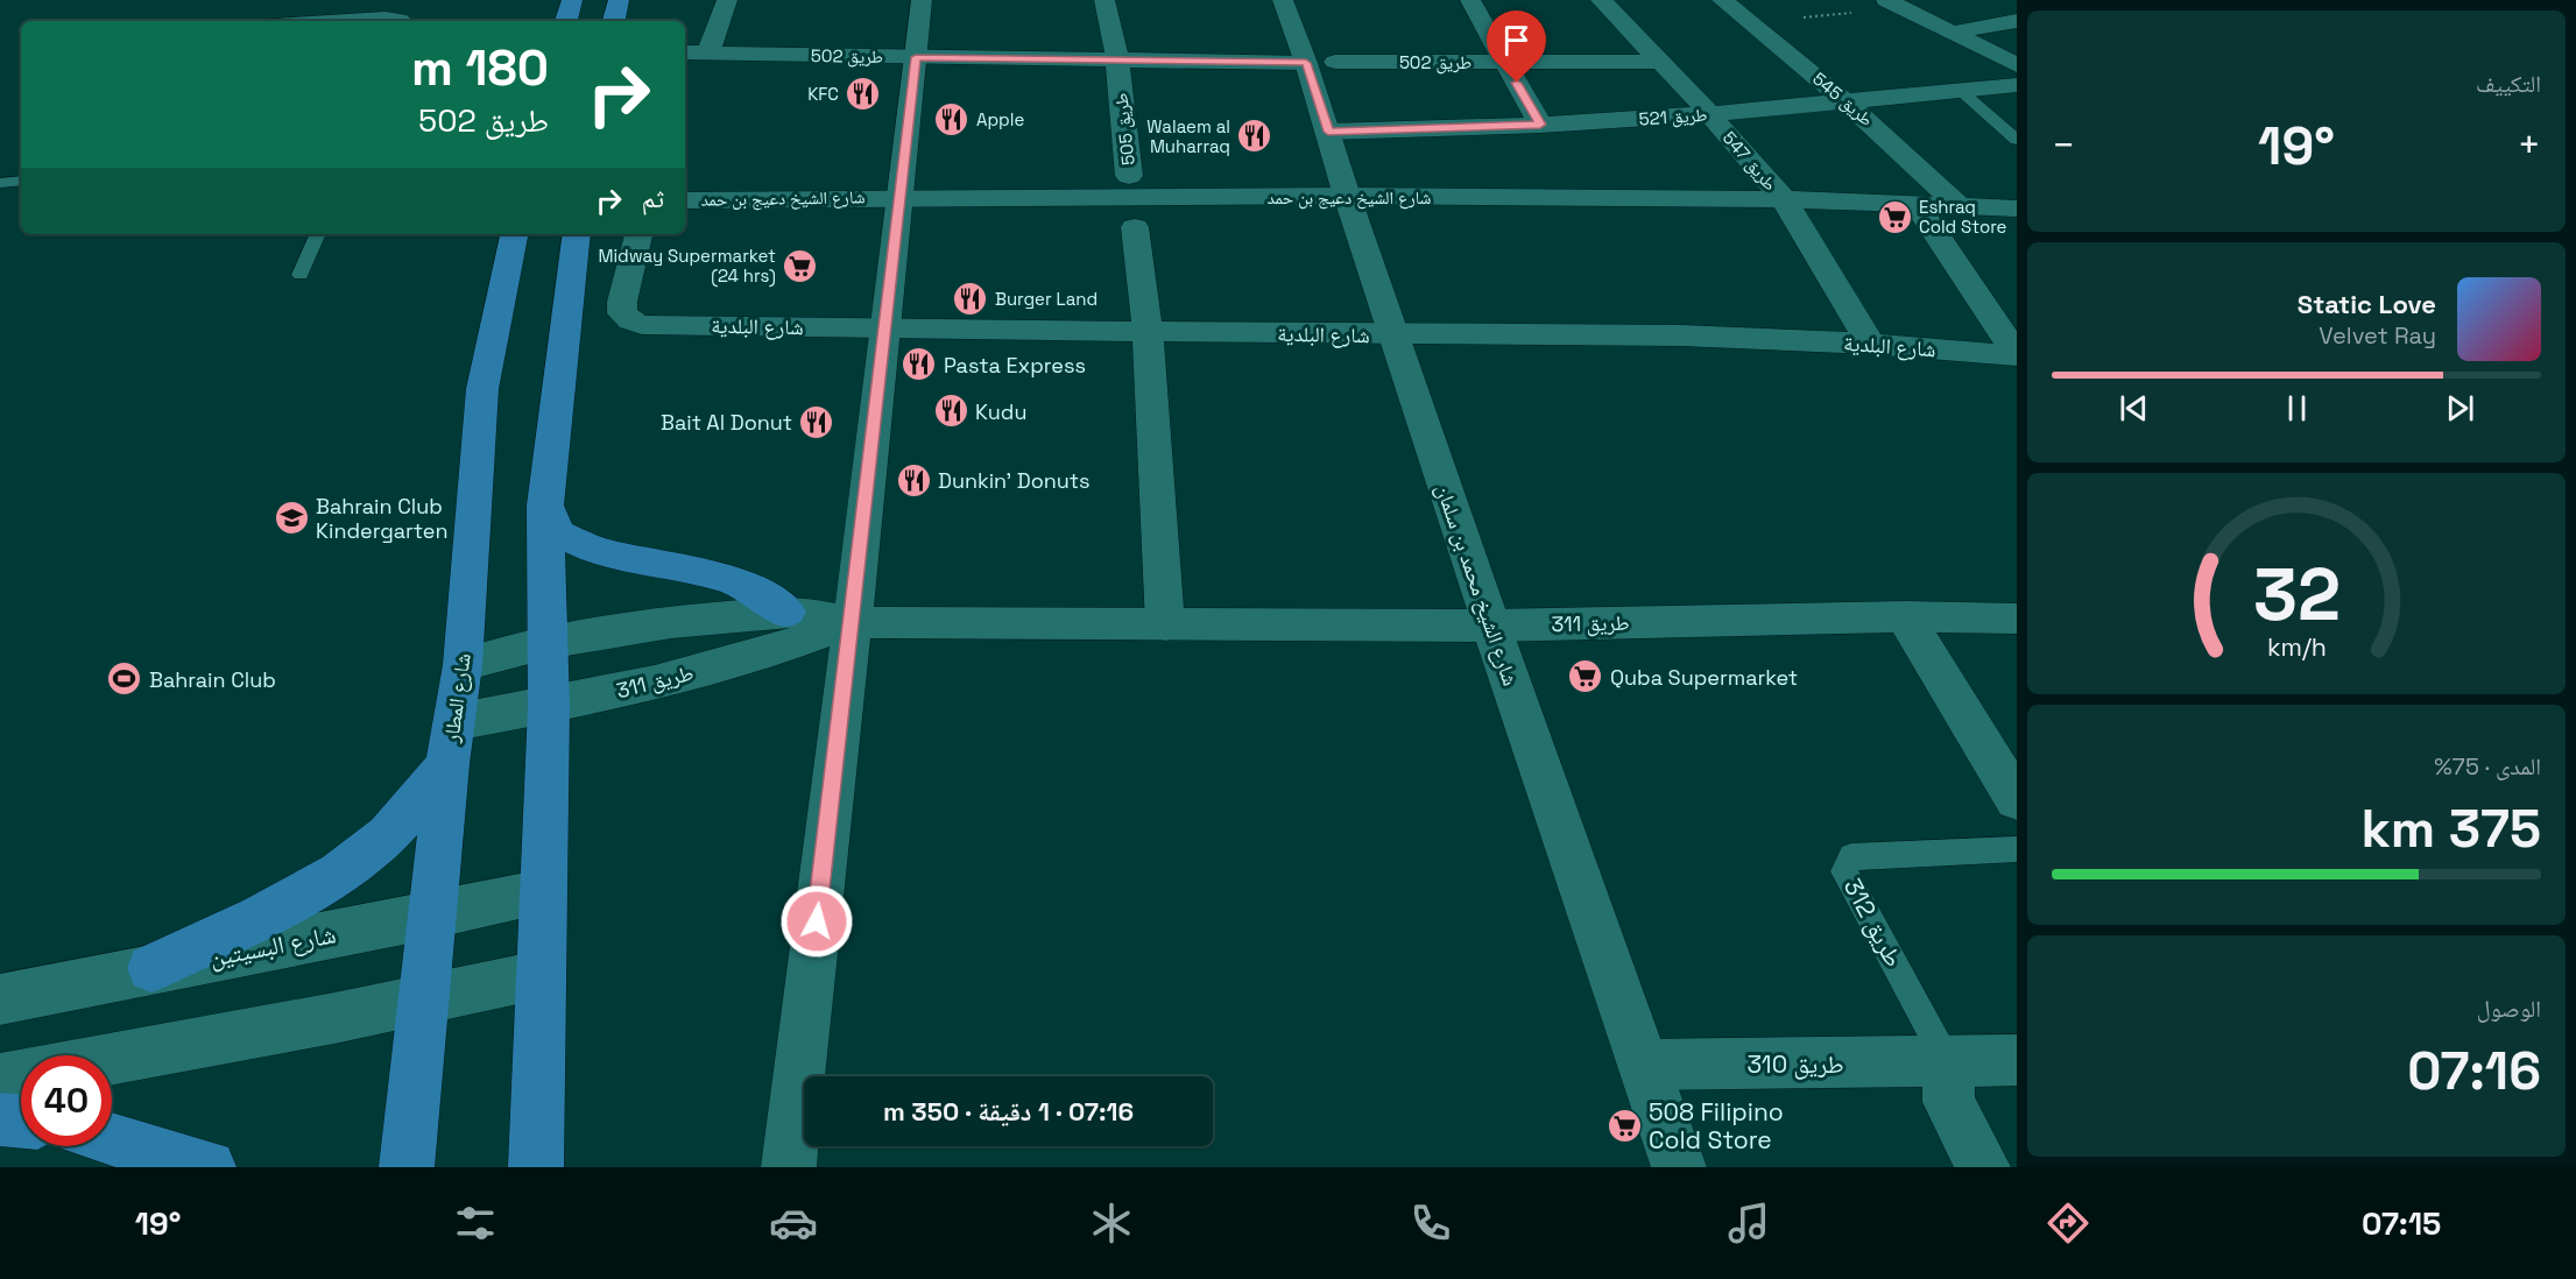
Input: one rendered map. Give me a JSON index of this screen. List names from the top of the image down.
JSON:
{
  "streets": {
    "main road": ["شارع المطار"],
    "street": [
      "طريق 502",
      "طريق 545",
      "طريق 521",
      "طريق 505",
      "طريق 547",
      "شارع الشيخ دعيج بن حمد",
      "شارع البلدية",
      "شارع الشيخ محمد بن سلمان",
      "طريق 311",
      "شارع البسيتين",
      "طريق 310"
    ],
    "lane": ["طريق 312"]
  },
  "crossings": [
    ["طريق 502", "طريق 505"],
    ["طريق 502", "طريق 547"],
    ["طريق 502", "شارع الشيخ محمد بن سلمان"],
    ["طريق 545", "طريق 521"],
    ["طريق 545", "شارع الشيخ دعيج بن حمد"],
    ["طريق 521", "طريق 547"],
    ["طريق 521", "شارع الشيخ محمد بن سلمان"],
    ["طريق 547", "شارع الشيخ دعيج بن حمد"],
    ["طريق 547", "شارع البلدية"],
    ["شارع الشيخ دعيج بن حمد", "شارع الشيخ محمد بن سلمان"],
    ["شارع البلدية", "شارع الشيخ محمد بن سلمان"],
    ["شارع الشيخ محمد بن سلمان", "طريق 311"],
    ["شارع الشيخ محمد بن سلمان", "طريق 310"],
    ["طريق 311", "شارع المطار"],
    ["شارع المطار", "شارع البسيتين"],
    ["طريق 312", "طريق 310"]
  ],
  "places": {
    "restaurant": [
      "KFC",
      "Apple",
      "Walaem al Muharraq",
      "Burger Land",
      "Pasta Express",
      "Kudu",
      "Bait Al Donut",
      "Dunkin' Donuts"
    ],
    "supermarket": [
      "Eshraq Cold Store",
      "Midway Supermarket (24 hrs)",
      "Quba Supermarket",
      "508 Filipino Cold Store"
    ],
    "school or university": ["Bahrain Club Kindergarten"],
    "sports": ["Bahrain Club"]
  },
  "page": {
    "tile": [
      "التكييف",
      ["المدى · 75%", "375 km"],
      ["الوصول", "07:16"]
    ],
    "turn": ["180 m", "طريق 502"],
    "heat": ["−", "19°", "+"],
    "then": "ثم",
    "song": ["Static Love", "Velvet Ray"],
    "limit": "40",
    "trip": "07:16 · 1 دقيقة · 350 m",
    "tabs": ["07:15", "19°"],
    "gauge": ["32", "km/h"]
  }
}
